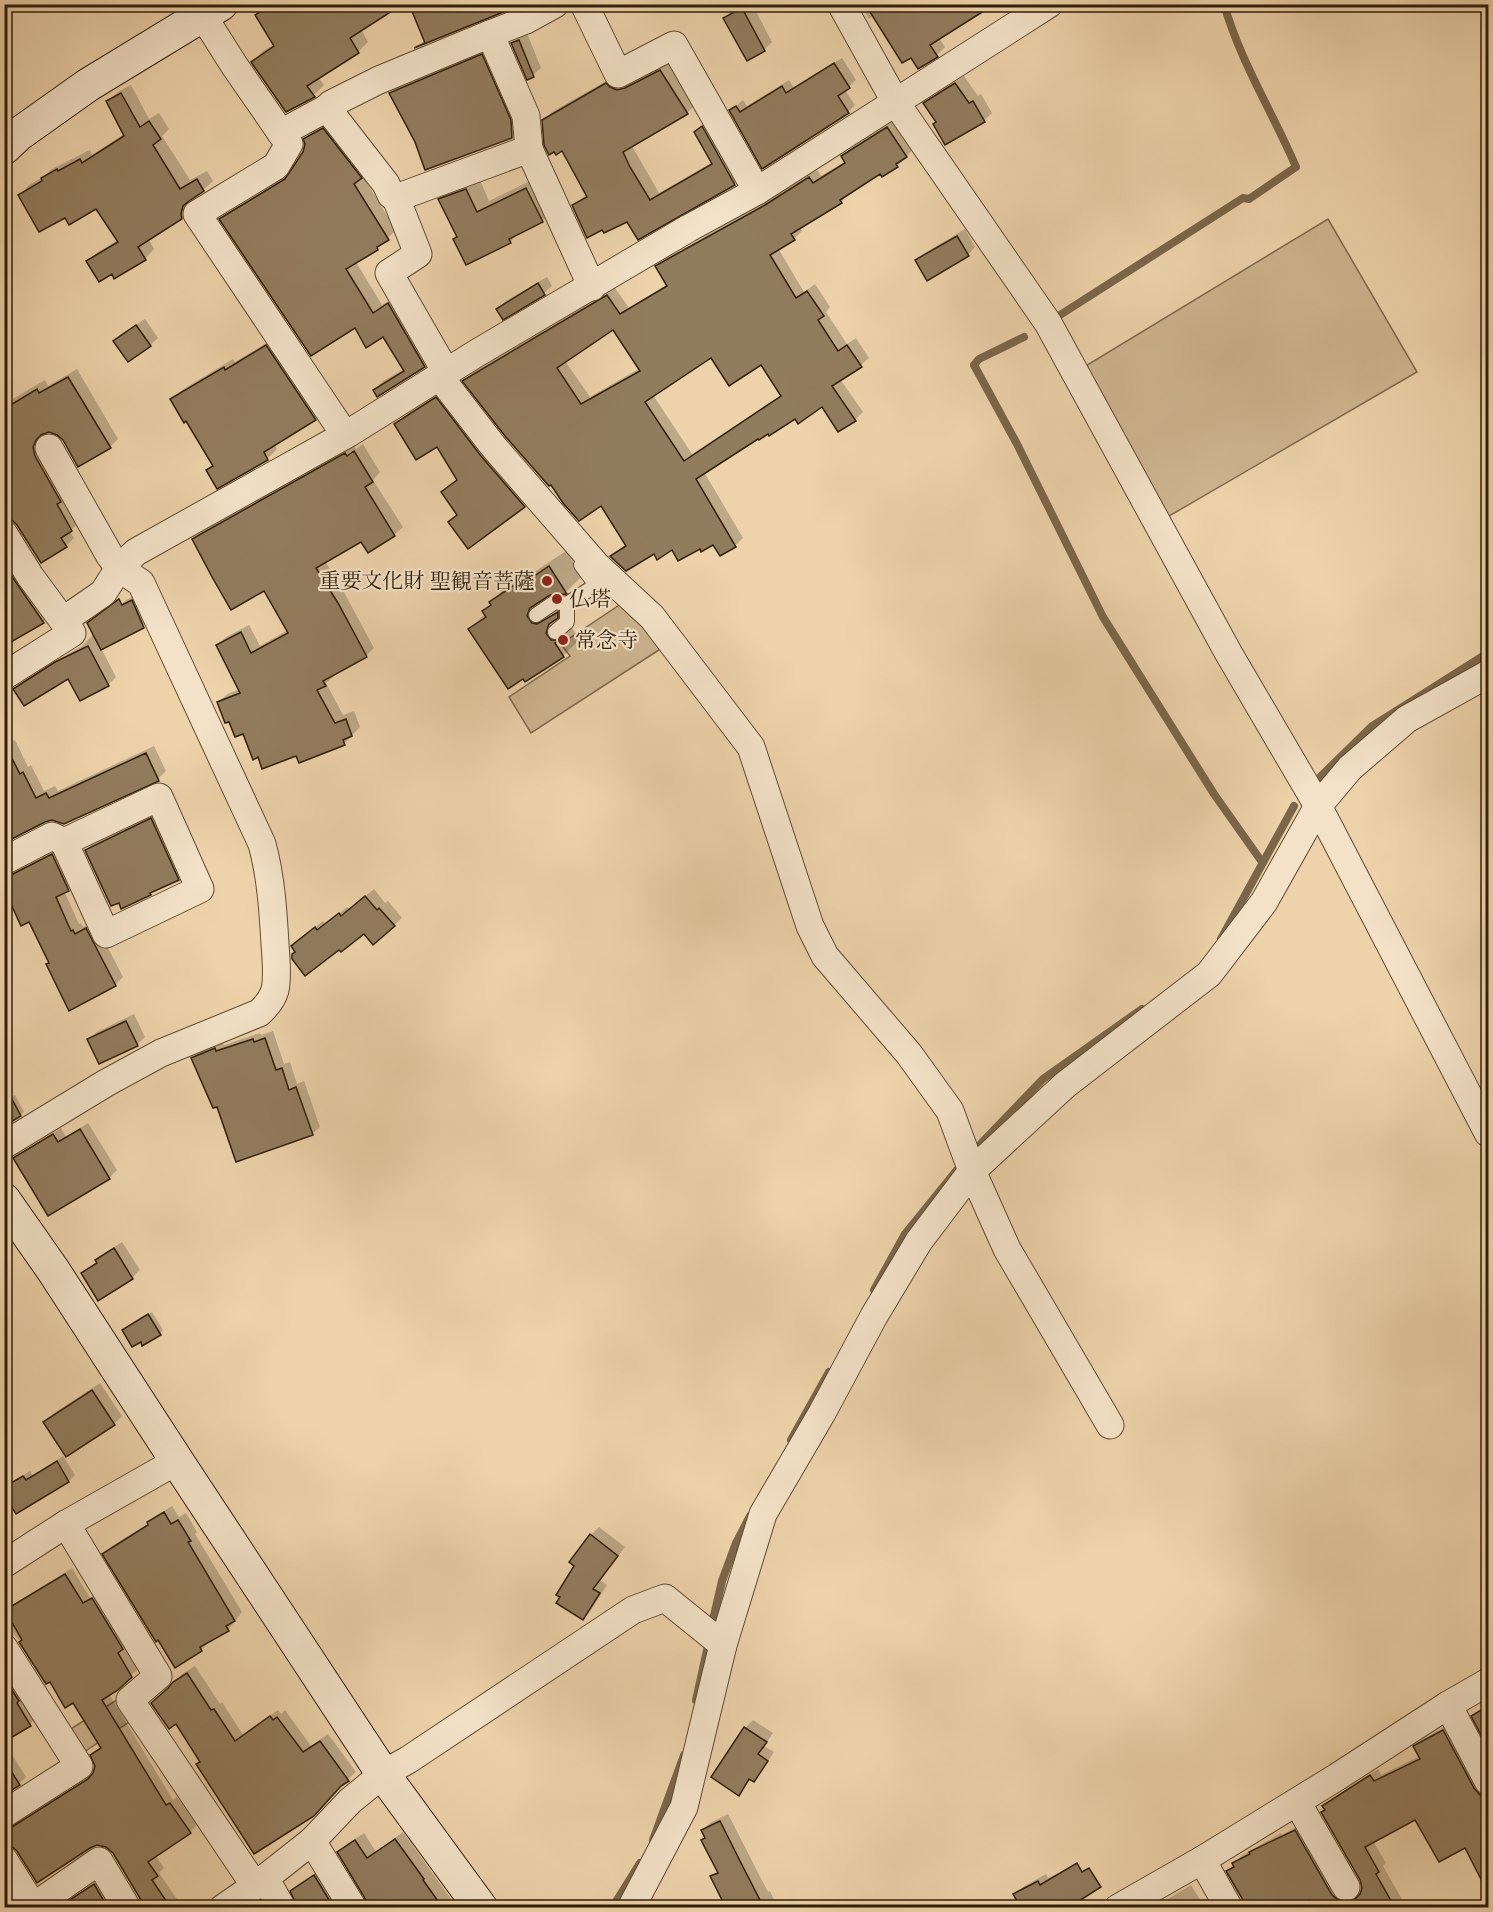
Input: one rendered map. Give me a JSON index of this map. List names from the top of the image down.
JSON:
{
  "places": ["重要文化財 聖観音菩薩", "仏塔", "常念寺"]
}
